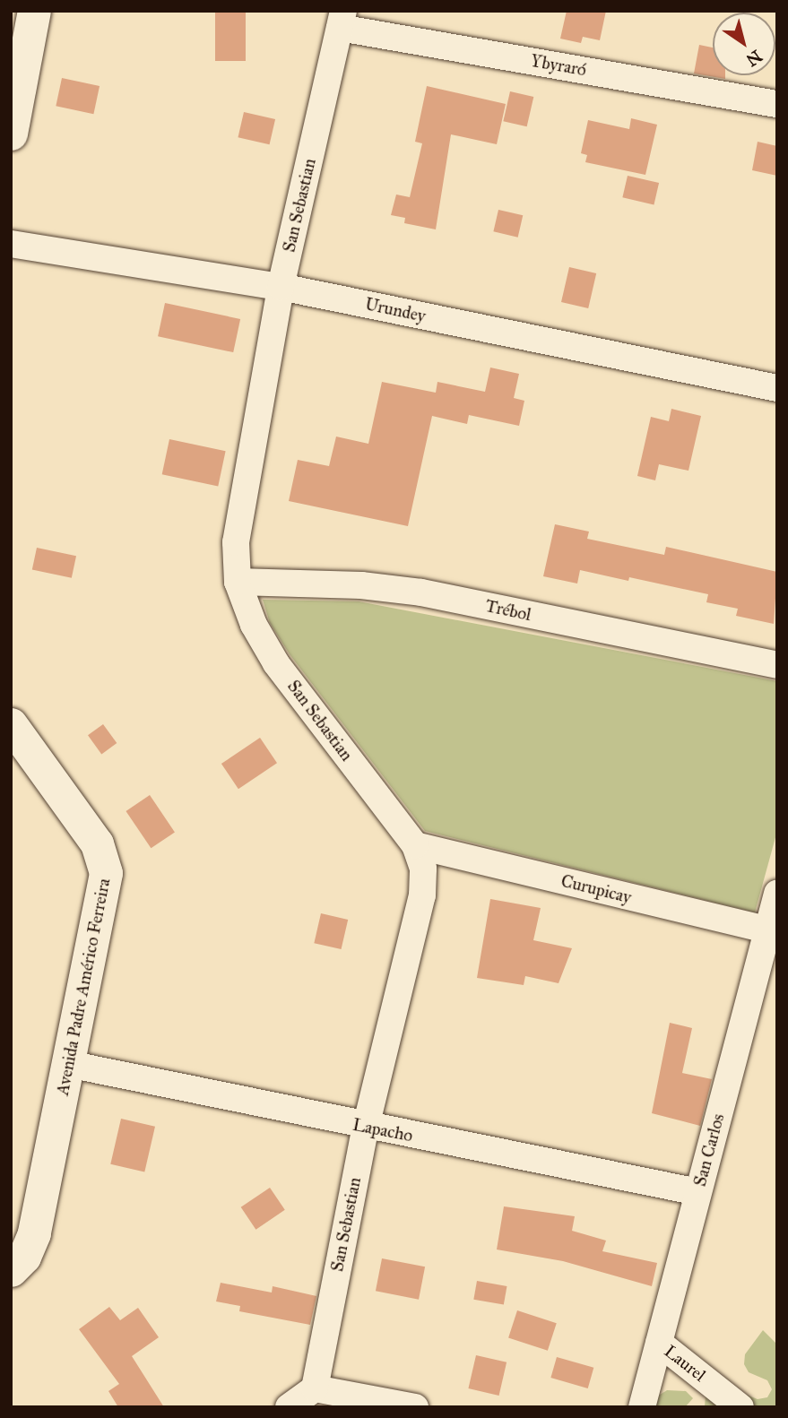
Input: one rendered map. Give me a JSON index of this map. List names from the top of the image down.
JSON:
{
  "streets": {
    "street": [
      "Ybyraró",
      "San Sebastian",
      "Urundey",
      "Trébol",
      "Curupicay",
      "Avenida Padre Américo Ferreira",
      "Lapacho",
      "San Carlos",
      "Laurel"
    ]
  },
  "crossings": [
    ["Ybyraró", "San Sebastian"],
    ["San Sebastian", "Urundey"],
    ["San Sebastian", "Trébol"],
    ["San Sebastian", "Curupicay"],
    ["San Sebastian", "Lapacho"],
    ["Curupicay", "San Carlos"],
    ["Avenida Padre Américo Ferreira", "Lapacho"],
    ["Lapacho", "San Carlos"],
    ["San Carlos", "Laurel"]
  ],
  "north": "bottom right"
}
